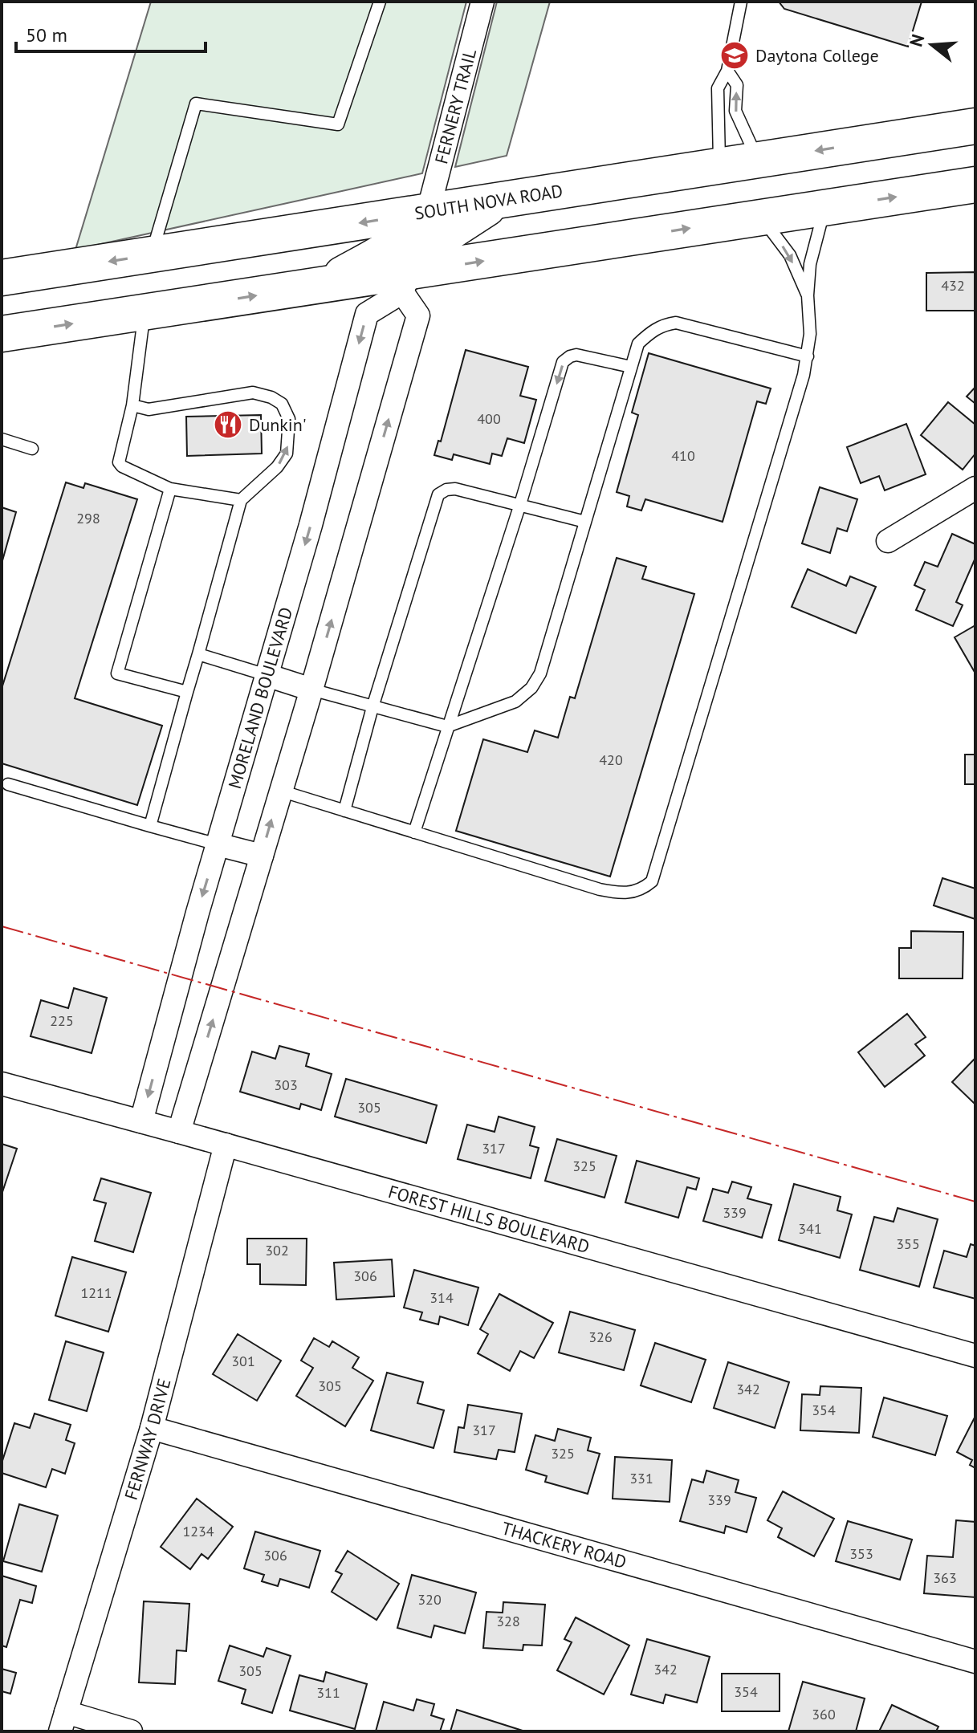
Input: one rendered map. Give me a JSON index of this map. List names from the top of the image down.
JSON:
{
  "streets": {
    "main road": ["SOUTH NOVA ROAD"],
    "street": [
      "FERNERY TRAIL",
      "MORELAND BOULEVARD",
      "FOREST HILLS BOULEVARD",
      "FERNWAY DRIVE",
      "THACKERY ROAD"
    ]
  },
  "crossings": [
    ["FERNERY TRAIL", "SOUTH NOVA ROAD"],
    ["MORELAND BOULEVARD", "FOREST HILLS BOULEVARD"],
    ["FOREST HILLS BOULEVARD", "FERNWAY DRIVE"],
    ["FERNWAY DRIVE", "THACKERY ROAD"]
  ],
  "places": {
    "school or university": ["Daytona College"],
    "restaurant": ["Dunkin'"]
  },
  "house_numbers": [
    "432",
    "400",
    "410",
    "298",
    "420",
    "225",
    "303",
    "305",
    "317",
    "325",
    "339",
    "341",
    "355",
    "302",
    "306",
    "1211",
    "314",
    "326",
    "301",
    "305",
    "342",
    "354",
    "317",
    "325",
    "331",
    "339",
    "1234",
    "353",
    "306",
    "363",
    "320",
    "328",
    "342",
    "305",
    "354",
    "311",
    "360"
  ],
  "scale_bar": "50 m",
  "north": "left"
}
